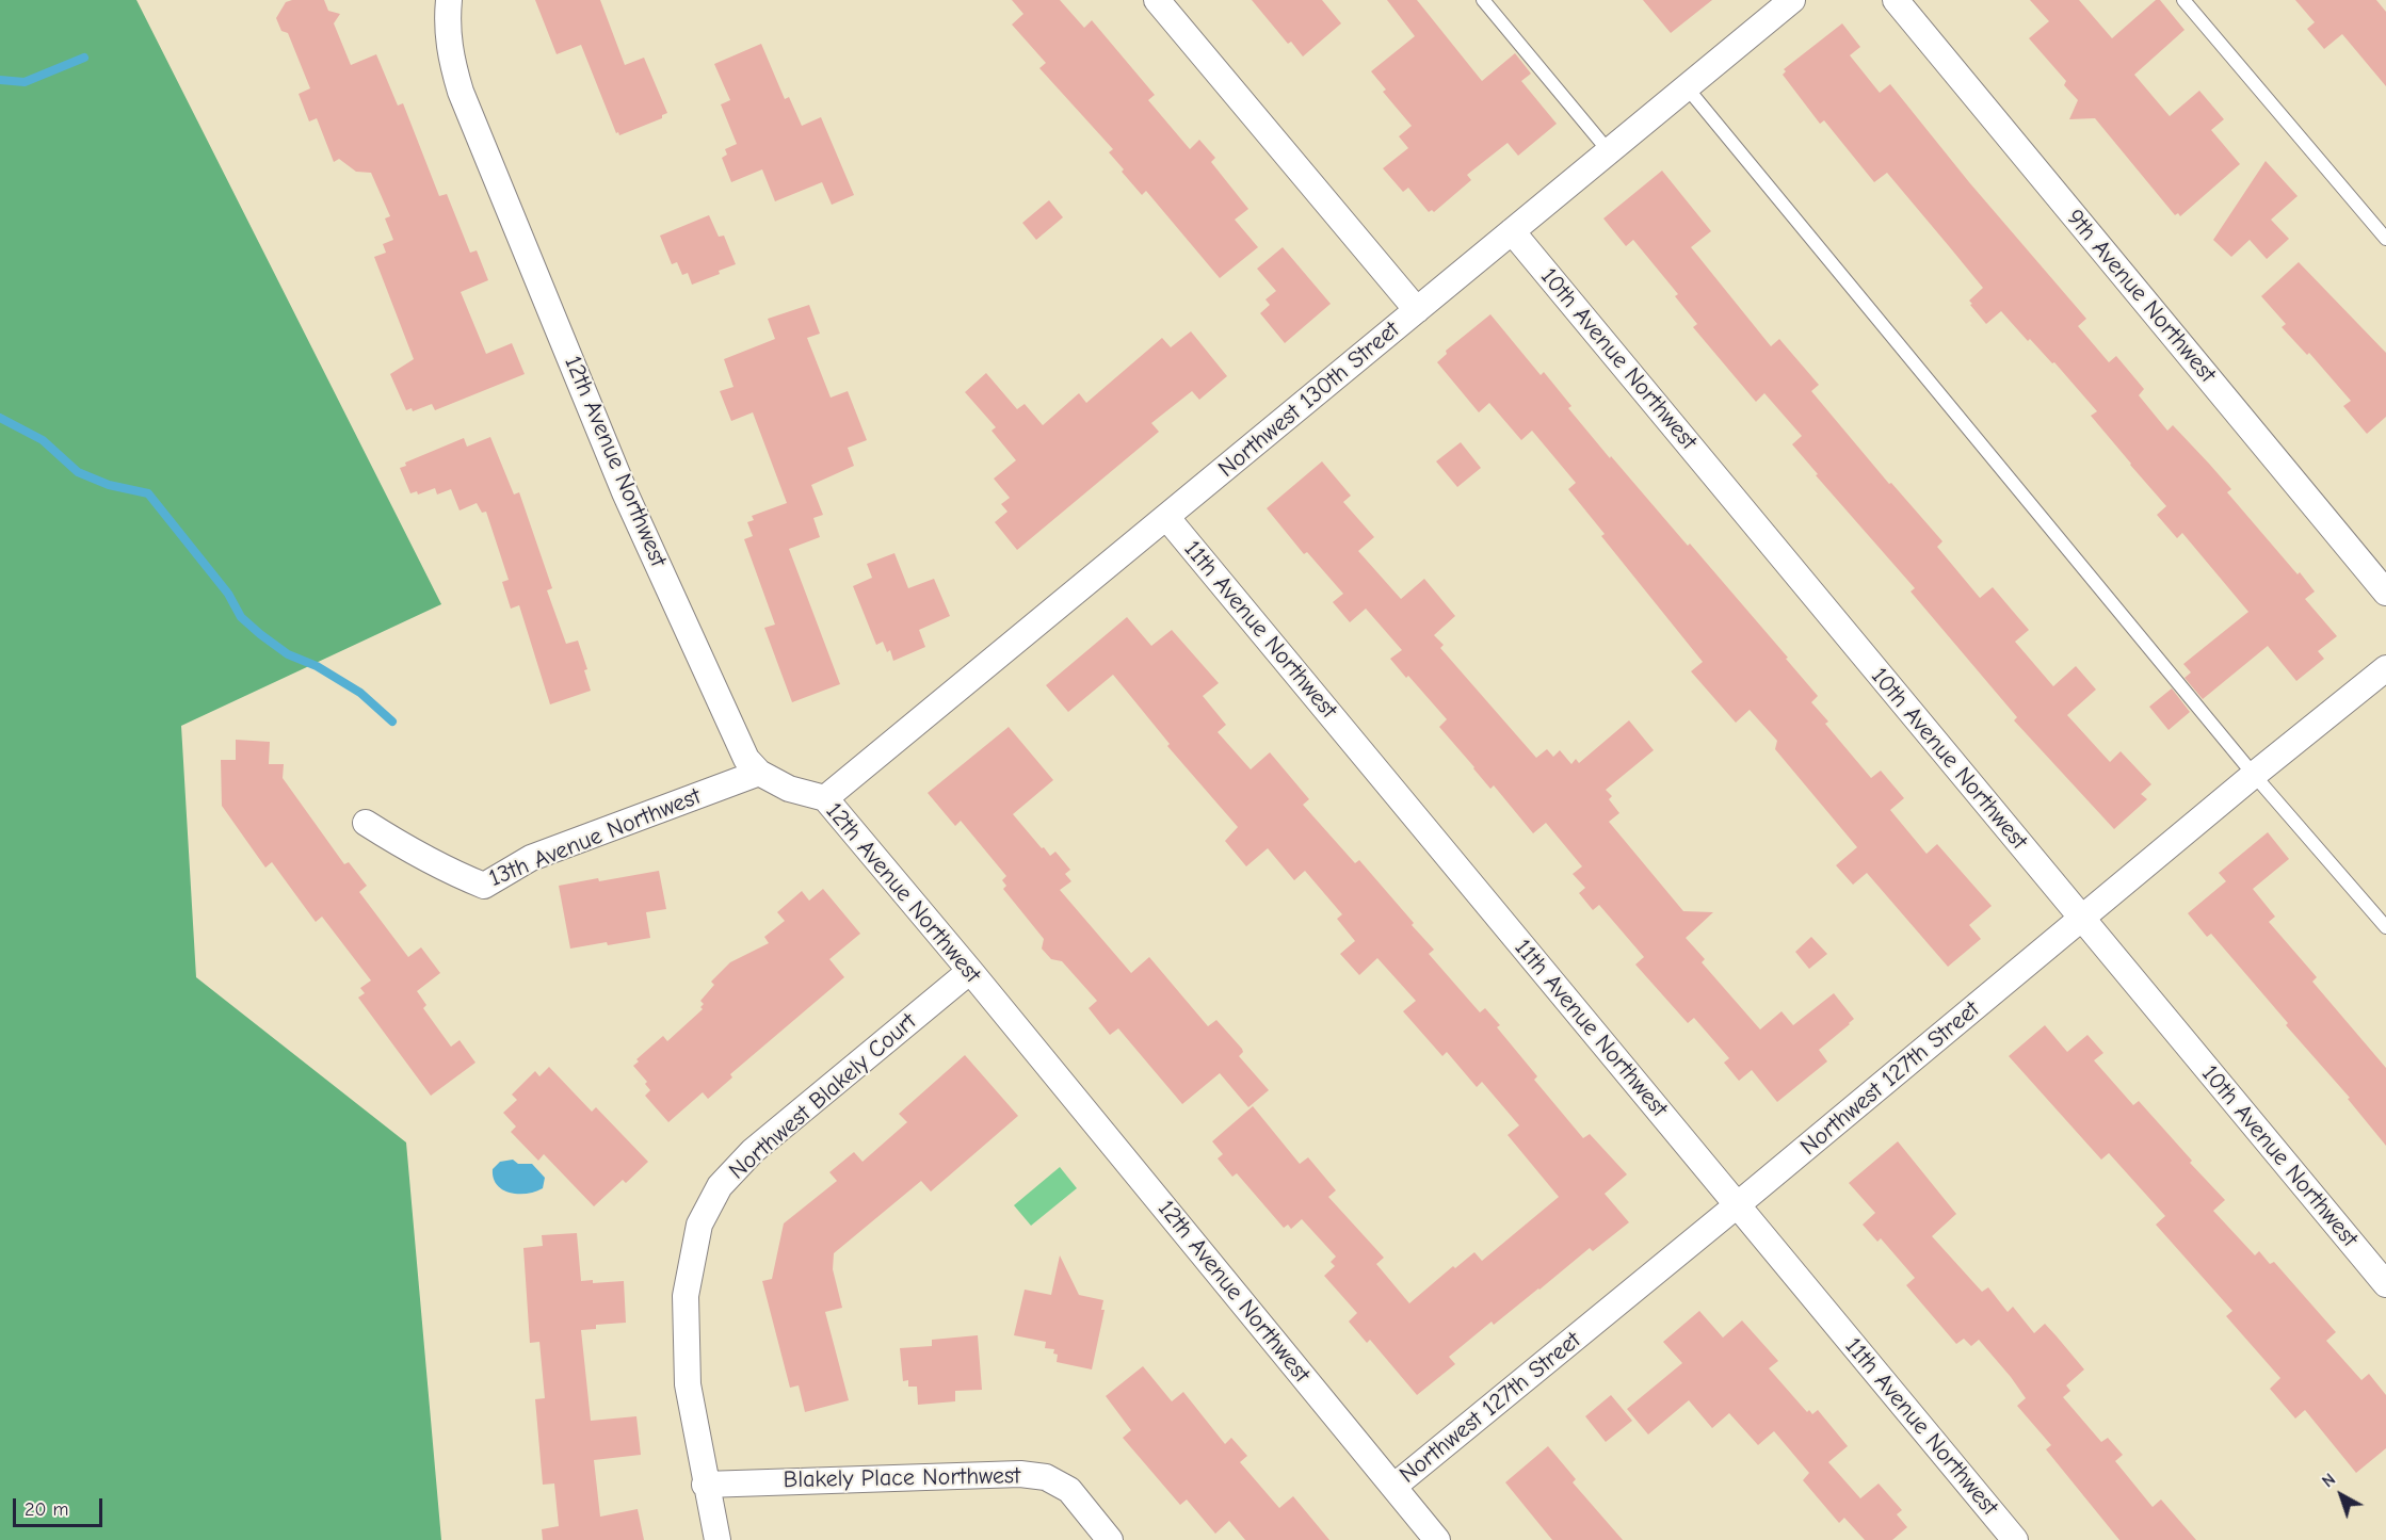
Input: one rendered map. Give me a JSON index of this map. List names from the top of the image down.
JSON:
{
  "streets": {
    "street": [
      "9th Avenue Northwest",
      "10th Avenue Northwest",
      "Northwest 130th Street",
      "12th Avenue Northwest",
      "11th Avenue Northwest",
      "13th Avenue Northwest",
      "Northwest 127th Street",
      "Northwest Blakely Court",
      "Blakely Place Northwest"
    ]
  },
  "crossings": [
    ["10th Avenue Northwest", "Northwest 130th Street"],
    ["10th Avenue Northwest", "Northwest 127th Street"],
    ["Northwest 130th Street", "12th Avenue Northwest"],
    ["Northwest 130th Street", "11th Avenue Northwest"],
    ["12th Avenue Northwest", "13th Avenue Northwest"],
    ["12th Avenue Northwest", "Northwest 127th Street"],
    ["12th Avenue Northwest", "Northwest Blakely Court"],
    ["11th Avenue Northwest", "Northwest 127th Street"],
    ["Northwest Blakely Court", "Blakely Place Northwest"]
  ],
  "scale_bar": "20 m",
  "north": "top left"
}
